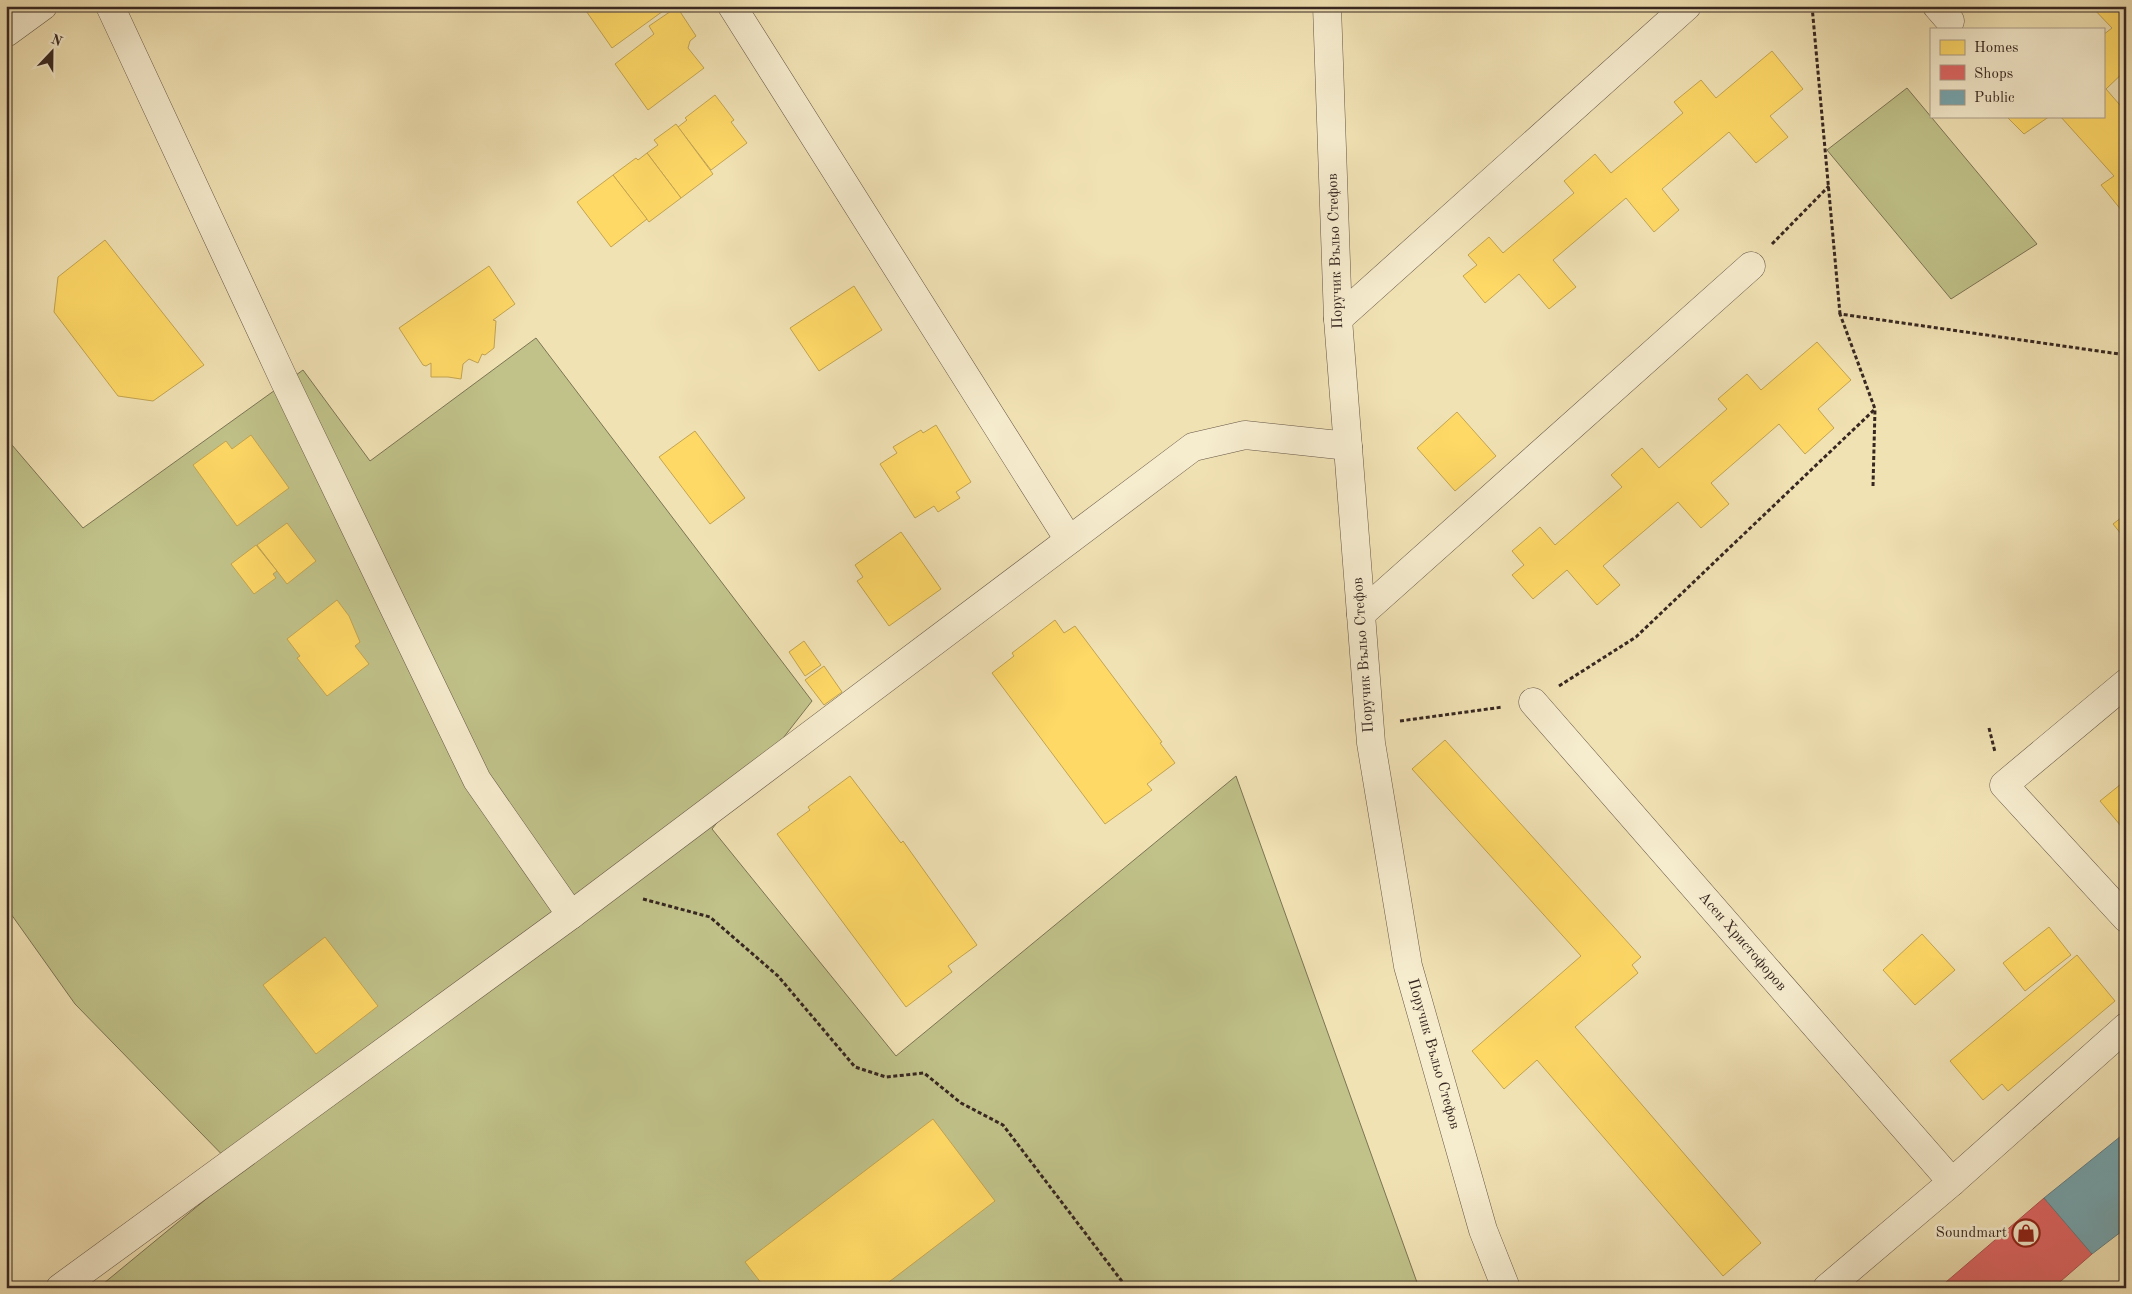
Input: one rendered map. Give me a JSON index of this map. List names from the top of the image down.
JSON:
{
  "streets": {
    "street": ["Поручик Въльо Стефов", "Асен Христофоров"]
  },
  "places": {
    "shop": ["Soundmart"]
  },
  "legend": ["Homes", "Shops", "Public"],
  "north": "top"
}
